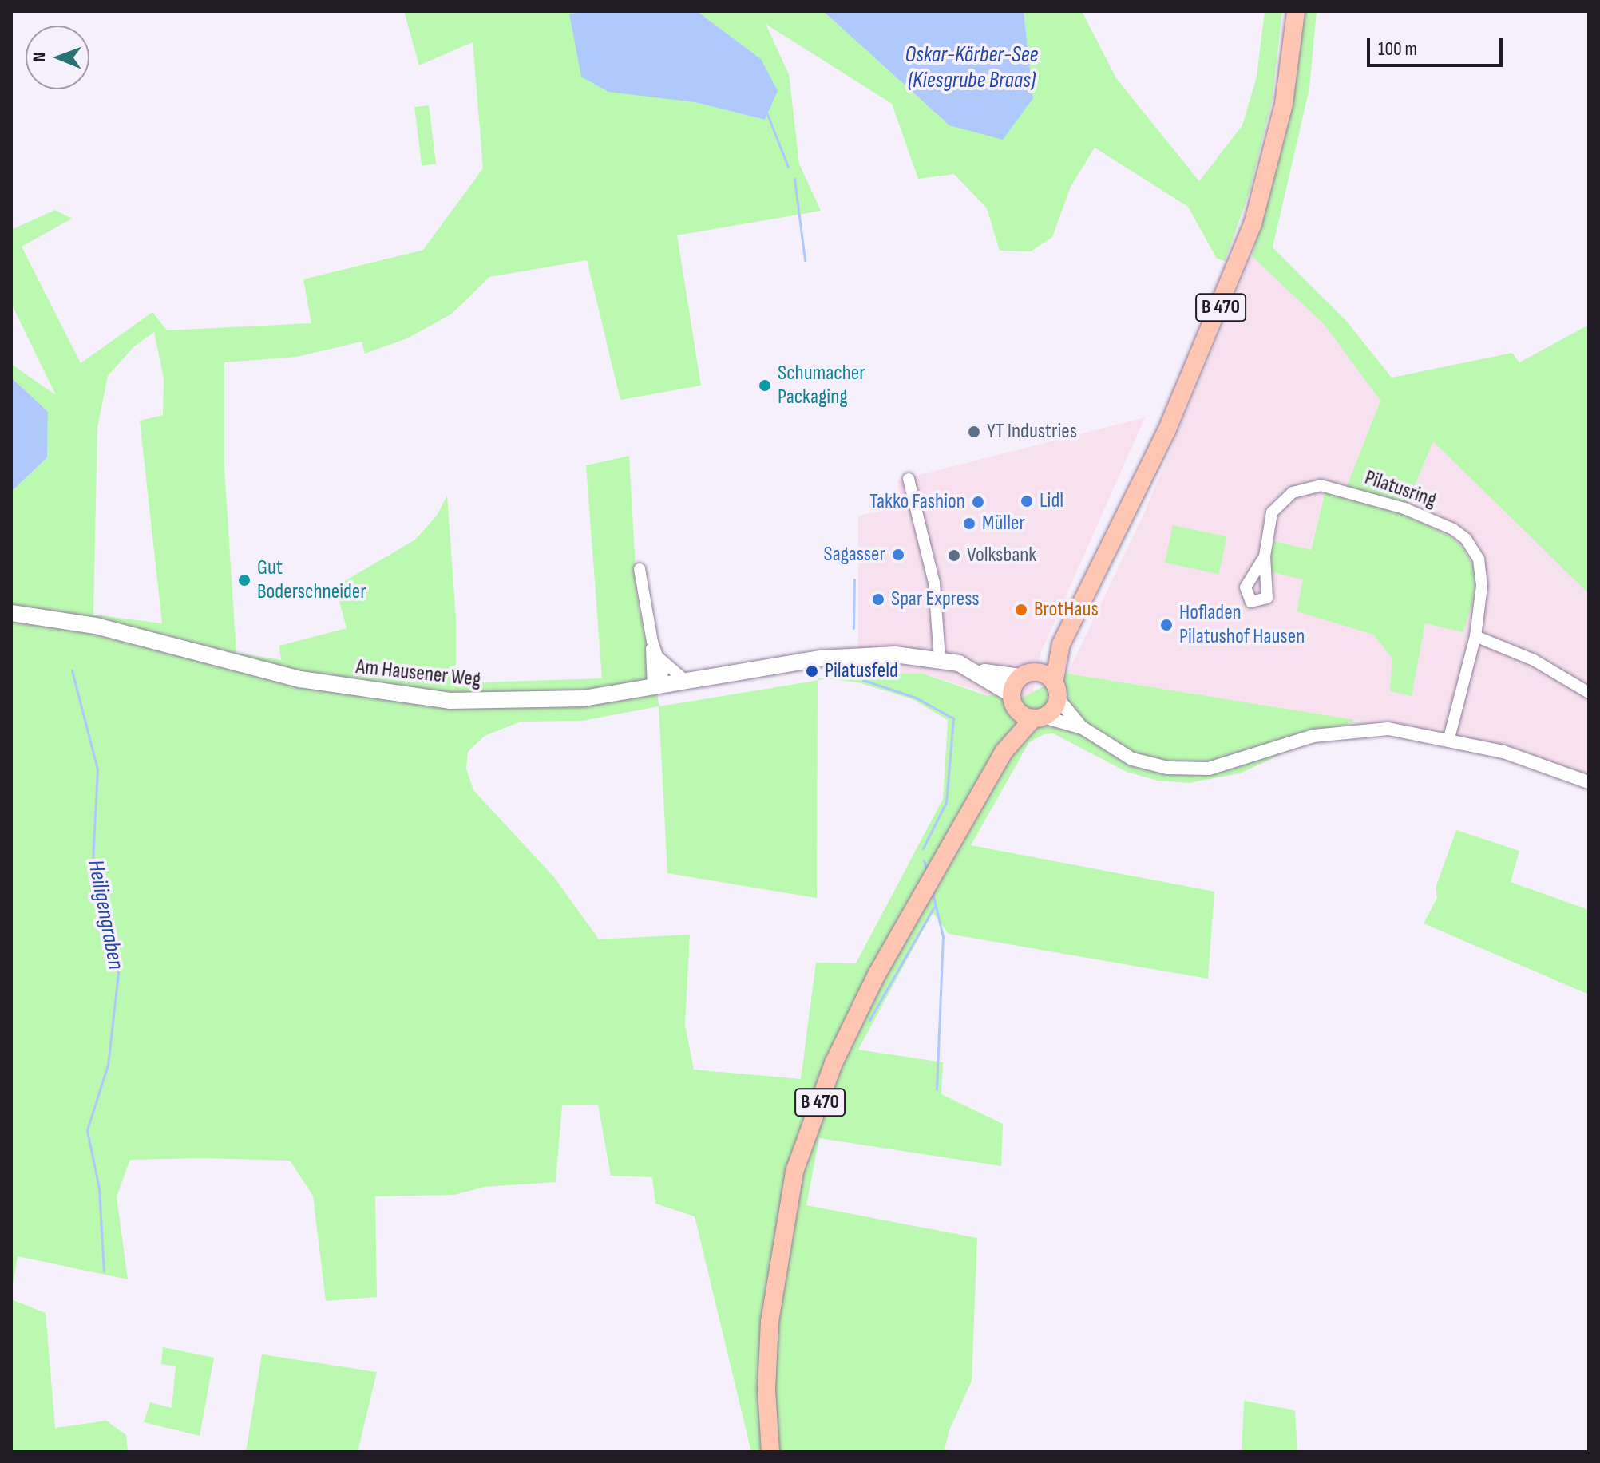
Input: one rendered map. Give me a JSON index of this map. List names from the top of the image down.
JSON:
{
  "streets": {
    "main road": ["B 470", "Am Hausener Weg"],
    "street": ["Pilatusring"]
  },
  "water": ["Oskar-Körber-See (Kiesgrube Braas)", "Heiligengraben"],
  "places": [
    "Schumacher Packaging",
    "YT Industries",
    "Lidl",
    "Takko Fashion",
    "Müller",
    "Sagasser",
    "Volksbank",
    "Gut Boderschneider",
    "Spar Express",
    "BrotHaus",
    "Hofladen Pilatushof Hausen",
    "Pilatusfeld"
  ],
  "scale_bar": "100 m",
  "north": "left"
}
